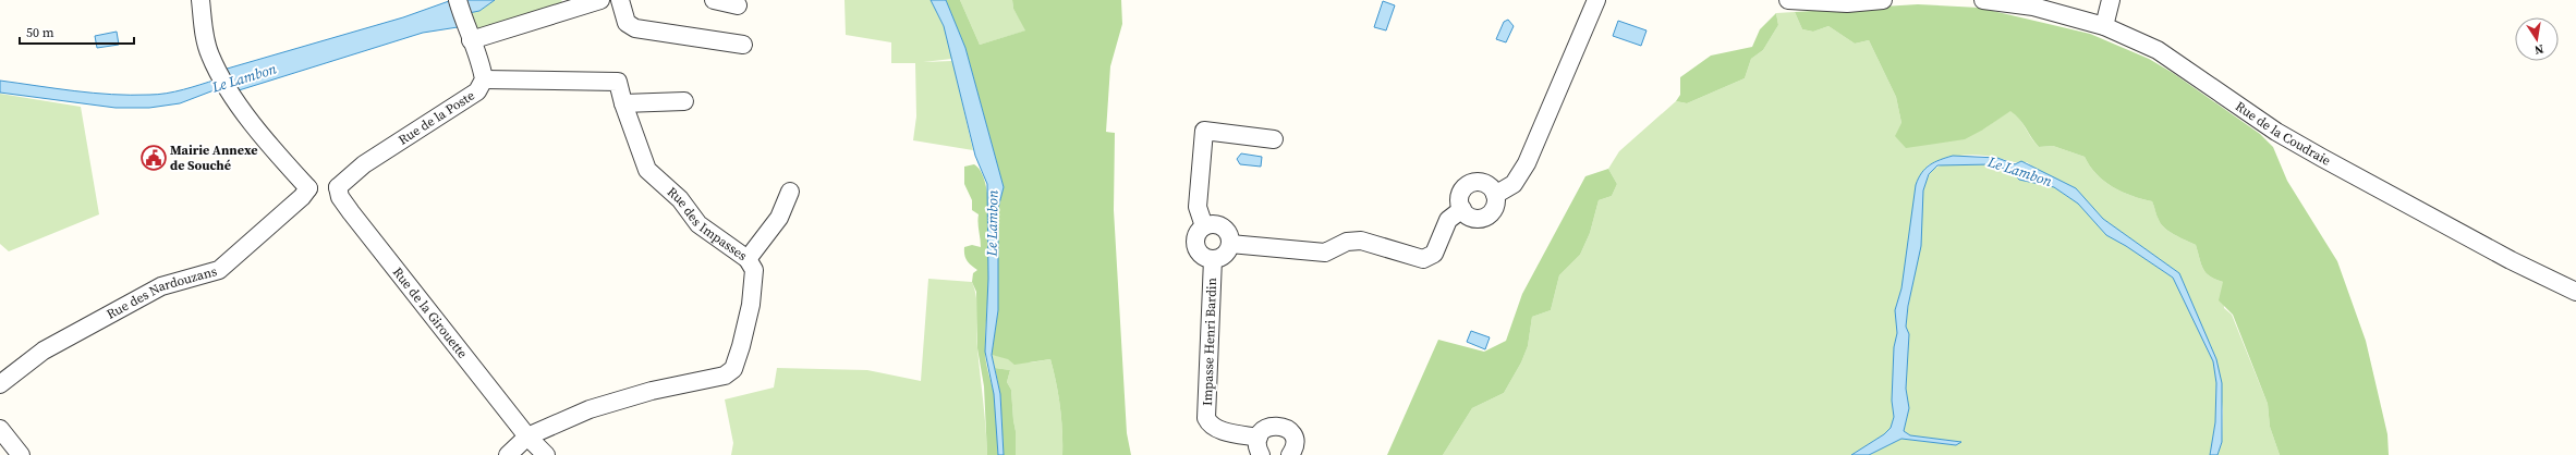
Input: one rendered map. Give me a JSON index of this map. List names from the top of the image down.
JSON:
{
  "streets": {
    "street": [
      "Rue de la Poste",
      "Rue de la Coudraie",
      "Rue des Impasses",
      "Rue des Nardouzans",
      "Rue de la Girouette",
      "Impasse Henri Bardin"
    ]
  },
  "crossings": [
    ["Rue de la Poste", "Rue des Impasses"],
    ["Rue de la Poste", "Rue de la Girouette"],
    ["Rue des Impasses", "Rue de la Girouette"]
  ],
  "water": ["Le Lambon"],
  "places": {
    "public building": ["Mairie Annexe de Souché"]
  },
  "scale_bar": "50 m",
  "north": "bottom"
}
